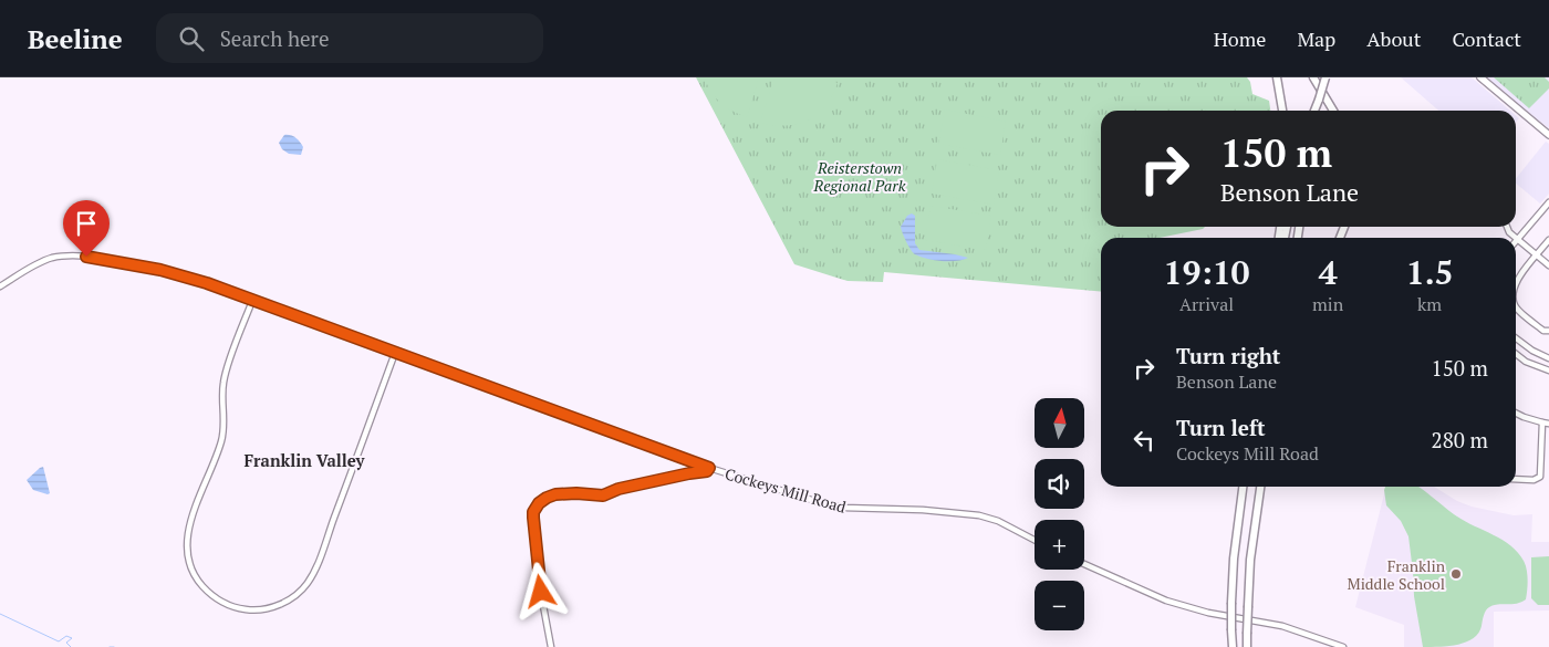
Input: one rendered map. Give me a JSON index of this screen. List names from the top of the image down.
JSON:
{
  "streets": {
    "street": ["Cockeys Mill Road"]
  },
  "districts": ["Franklin Valley"],
  "parks": ["Reisterstown Regional Park"],
  "places": ["Franklin Middle School"],
  "north": "top",
  "page": {
    "header": "Beeline",
    "search": "Search here",
    "nav": [
      "Home",
      "Map",
      "About",
      "Contact"
    ],
    "turn": ["150 m", "Benson Lane"],
    "eta": [
      "19:10",
      "Arrival",
      "4",
      "min",
      "1.5",
      "km"
    ],
    "list": [
      {
        "name": "Turn right",
        "note": "Benson Lane",
        "value": "150 m"
      },
      {
        "name": "Turn left",
        "note": "Cockeys Mill Road",
        "value": "280 m"
      }
    ],
    "map_buttons": ["+", "−"]
  }
}
